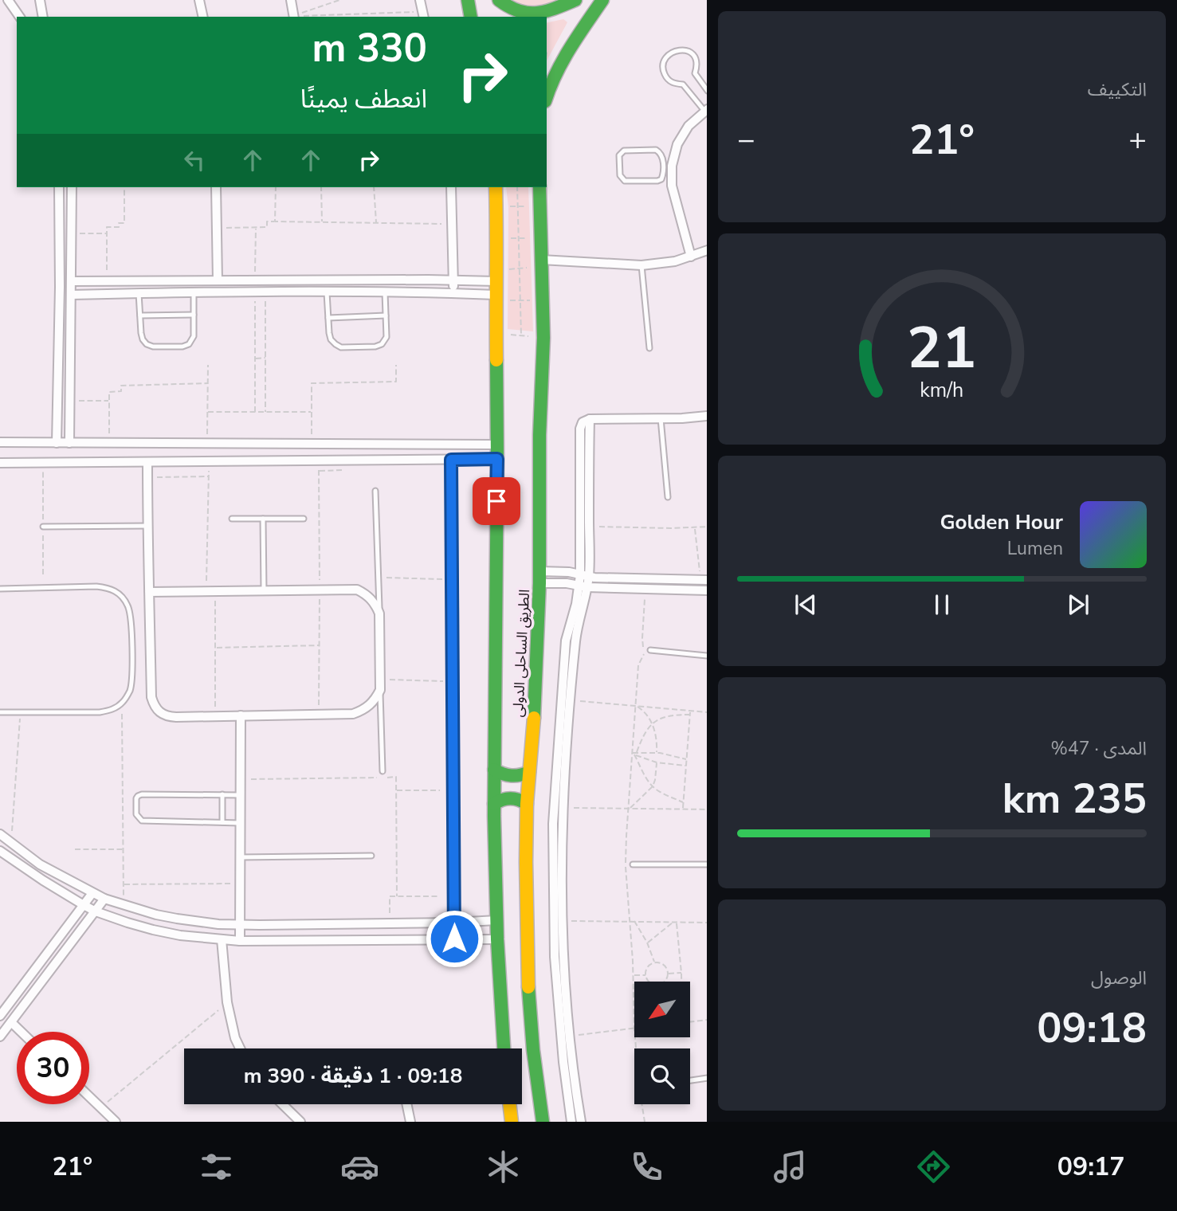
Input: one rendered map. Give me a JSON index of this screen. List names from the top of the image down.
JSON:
{
  "streets": {
    "highway": ["الطريق الساحلى الدولى"]
  },
  "north": "bottom left",
  "page": {
    "tile": [
      "التكييف",
      ["المدى · 47%", "235 km"],
      ["الوصول", "09:18"]
    ],
    "turn": ["330 m", "انعطف يمينًا"],
    "heat": ["−", "21°", "+"],
    "song": ["Golden Hour", "Lumen"],
    "limit": "30",
    "trip": "09:18 · 1 دقيقة · 390 m",
    "tabs": ["09:17", "21°"],
    "gauge": ["21", "km/h"]
  }
}
